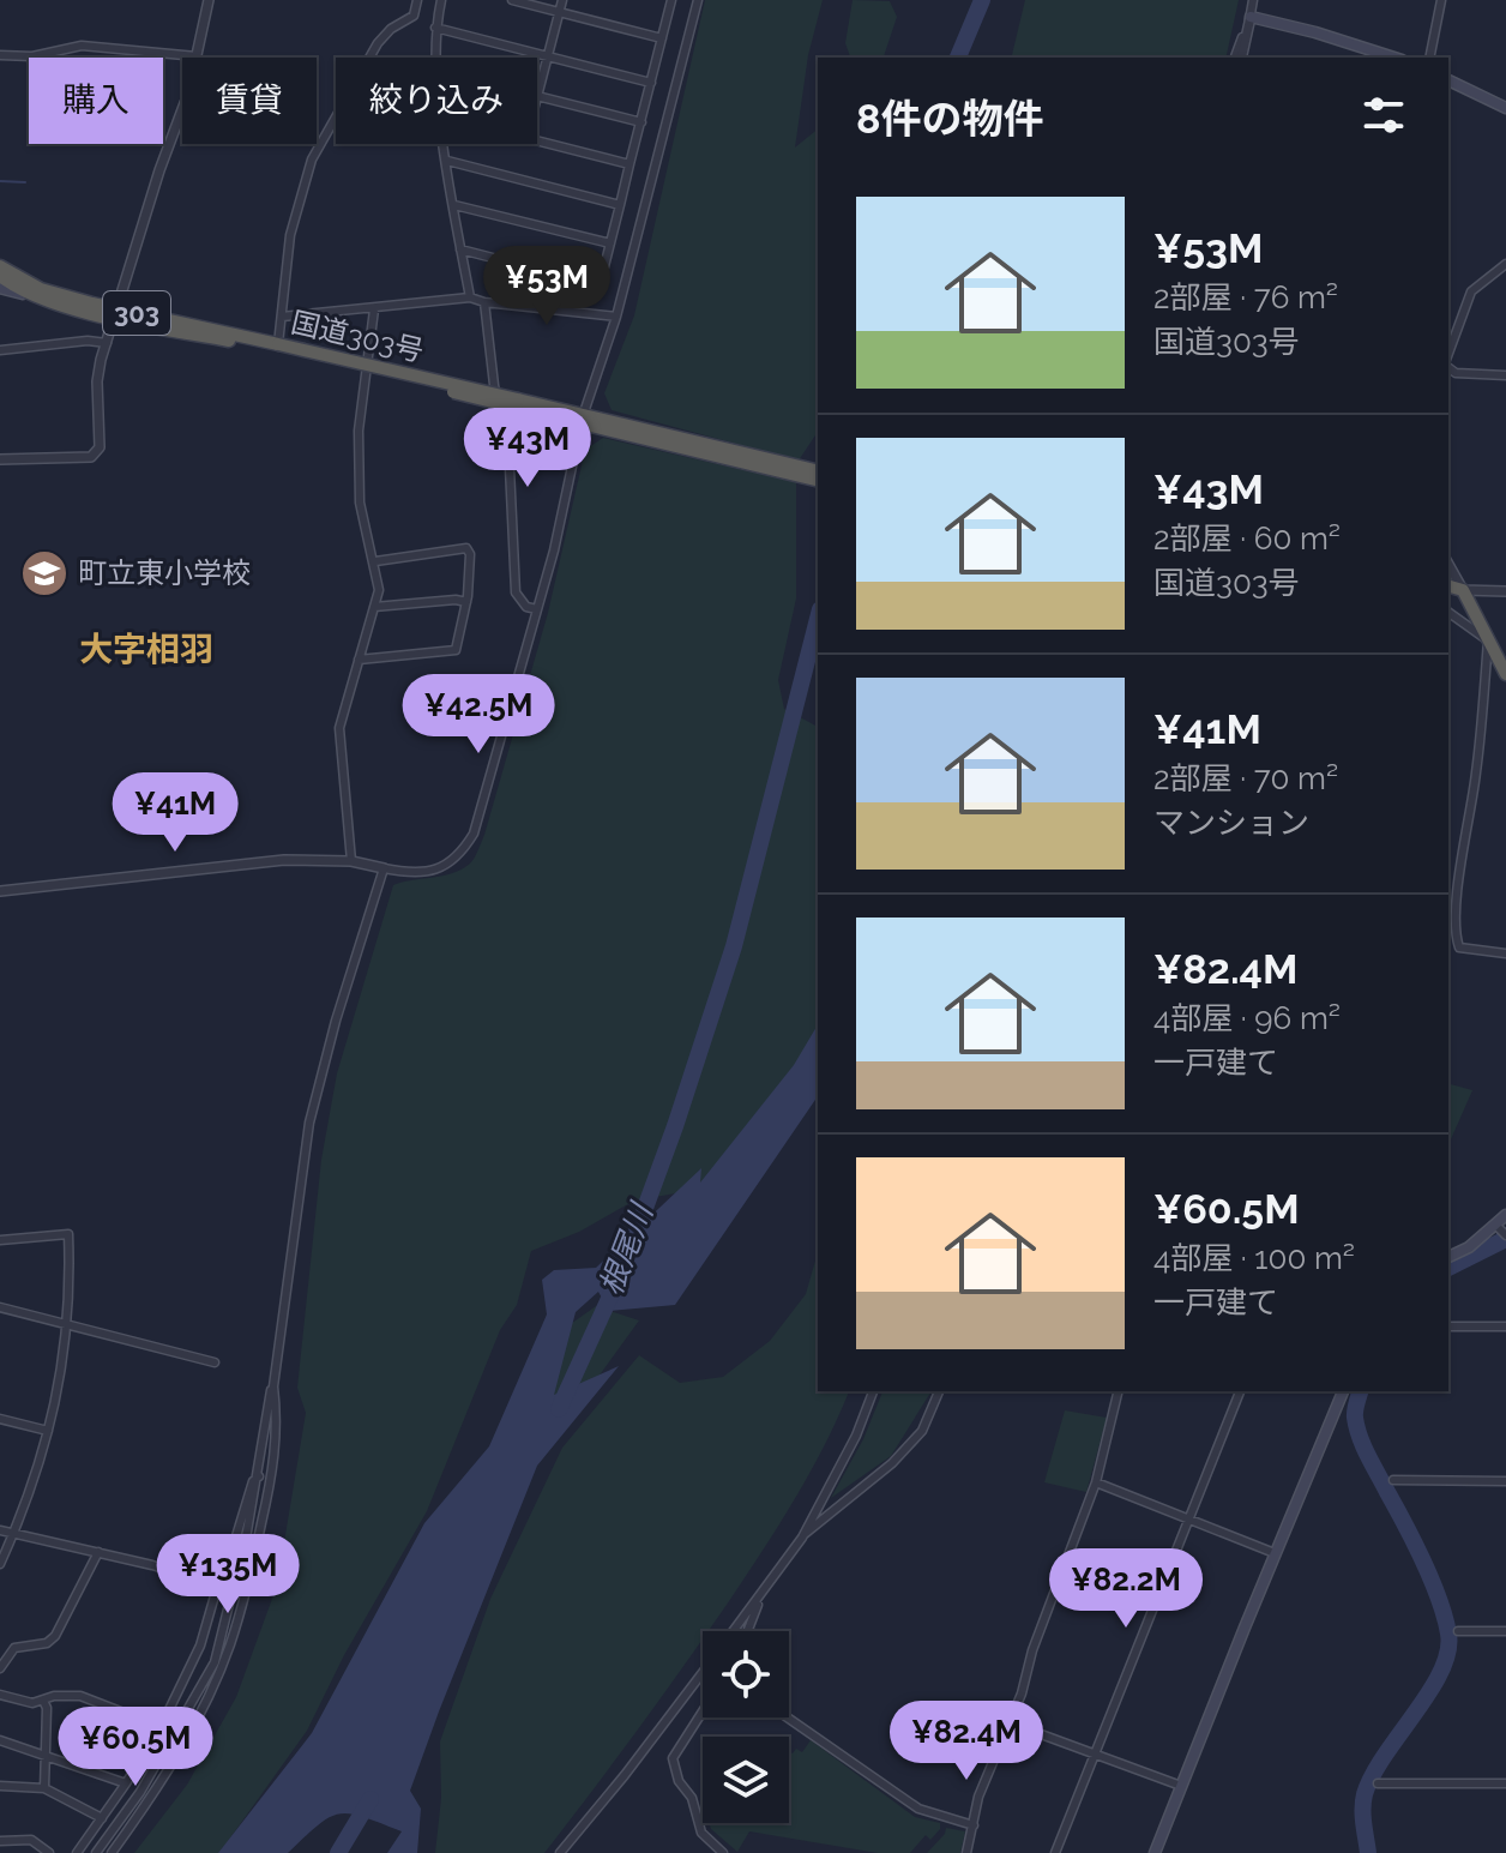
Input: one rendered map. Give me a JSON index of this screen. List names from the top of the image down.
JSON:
{
  "streets": {
    "highway": ["303", "国道303号"]
  },
  "districts": ["大字相羽"],
  "water": ["根尾川"],
  "places": {
    "school or university": ["町立東小学校"]
  },
  "page": {
    "chip": ["購入", "賃貸", "絞り込み"],
    "heading": "8件の物件",
    "list": [
      {
        "name": "¥53M",
        "note": "2部屋 · 76 m² · 国道303号"
      },
      {
        "name": "¥43M",
        "note": "2部屋 · 60 m² · 国道303号"
      },
      {
        "name": "¥41M",
        "note": "2部屋 · 70 m² · マンション"
      },
      {
        "name": "¥82.4M",
        "note": "4部屋 · 96 m² · 一戸建て"
      },
      {
        "name": "¥60.5M",
        "note": "4部屋 · 100 m² · 一戸建て"
      }
    ],
    "price": [
      "¥53M",
      "¥43M",
      "¥42.5M",
      "¥41M",
      "¥135M",
      "¥82.2M",
      "¥82.4M",
      "¥60.5M"
    ]
  }
}
